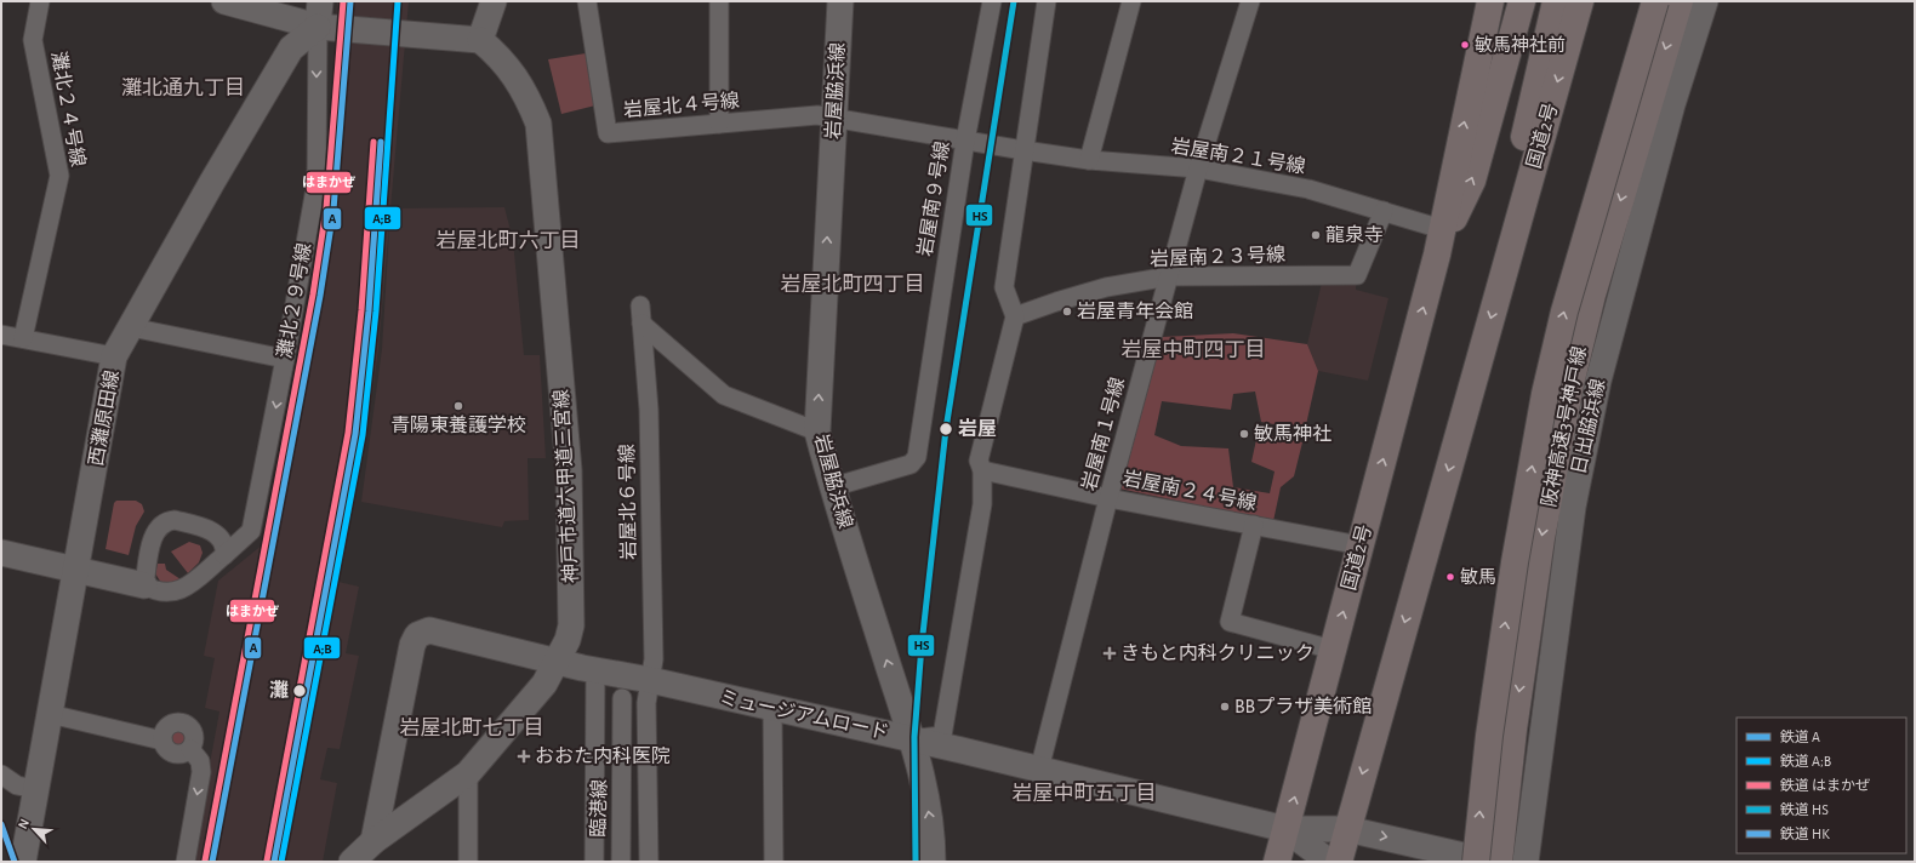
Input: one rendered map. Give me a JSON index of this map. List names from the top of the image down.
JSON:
{
  "streets": {
    "highway": ["国道2号", "阪神高速3号神戸線"],
    "street": [
      "岩屋脇浜線",
      "岩屋北４号線",
      "灘北２４号線",
      "岩屋南２１号線",
      "岩屋南９号線",
      "岩屋南２３号線",
      "灘北２９号線",
      "西灘原田線",
      "日出脇浜線",
      "岩屋南１号線",
      "神戸市道六甲道三宮線",
      "岩屋南２４号線",
      "岩屋北６号線",
      "ミュージアムロード",
      "臨港線"
    ]
  },
  "crossings": [
    ["岩屋脇浜線", "岩屋北４号線"],
    ["岩屋脇浜線", "岩屋南２１号線"],
    ["岩屋脇浜線", "岩屋南９号線"],
    ["岩屋脇浜線", "岩屋北６号線"],
    ["岩屋脇浜線", "ミュージアムロード"],
    ["岩屋北４号線", "岩屋南２１号線"],
    ["国道2号", "岩屋南２１号線"],
    ["国道2号", "岩屋南２４号線"],
    ["国道2号", "ミュージアムロード"],
    ["岩屋南２１号線", "岩屋南９号線"],
    ["岩屋南２１号線", "岩屋南２３号線"],
    ["岩屋南２１号線", "岩屋南１号線"],
    ["岩屋南２３号線", "岩屋南１号線"],
    ["灘北２９号線", "西灘原田線"],
    ["岩屋南１号線", "岩屋南２４号線"],
    ["岩屋南１号線", "ミュージアムロード"],
    ["神戸市道六甲道三宮線", "ミュージアムロード"],
    ["岩屋北６号線", "ミュージアムロード"]
  ],
  "one_way": ["灘北２９号線"],
  "districts": [
    "灘北通九丁目",
    "岩屋北町六丁目",
    "岩屋北町四丁目",
    "岩屋中町四丁目",
    "岩屋北町七丁目",
    "岩屋中町五丁目"
  ],
  "places": {
    "other": [
      "敏馬神社前",
      "龍泉寺",
      "岩屋青年会館",
      "青陽東養護学校",
      "岩屋",
      "敏馬神社",
      "敏馬",
      "灘",
      "BBプラザ美術館"
    ],
    "health": ["きもと内科クリニック", "おおた内科医院"]
  },
  "lines": [
    "rail line A",
    "rail line A;B",
    "rail line はまかぜ",
    "rail line HS",
    "rail line HK"
  ],
  "legend": [
    "鉄道 A",
    "鉄道 A;B",
    "鉄道 はまかぜ",
    "鉄道 HS",
    "鉄道 HK"
  ],
  "north": "top left"
}
